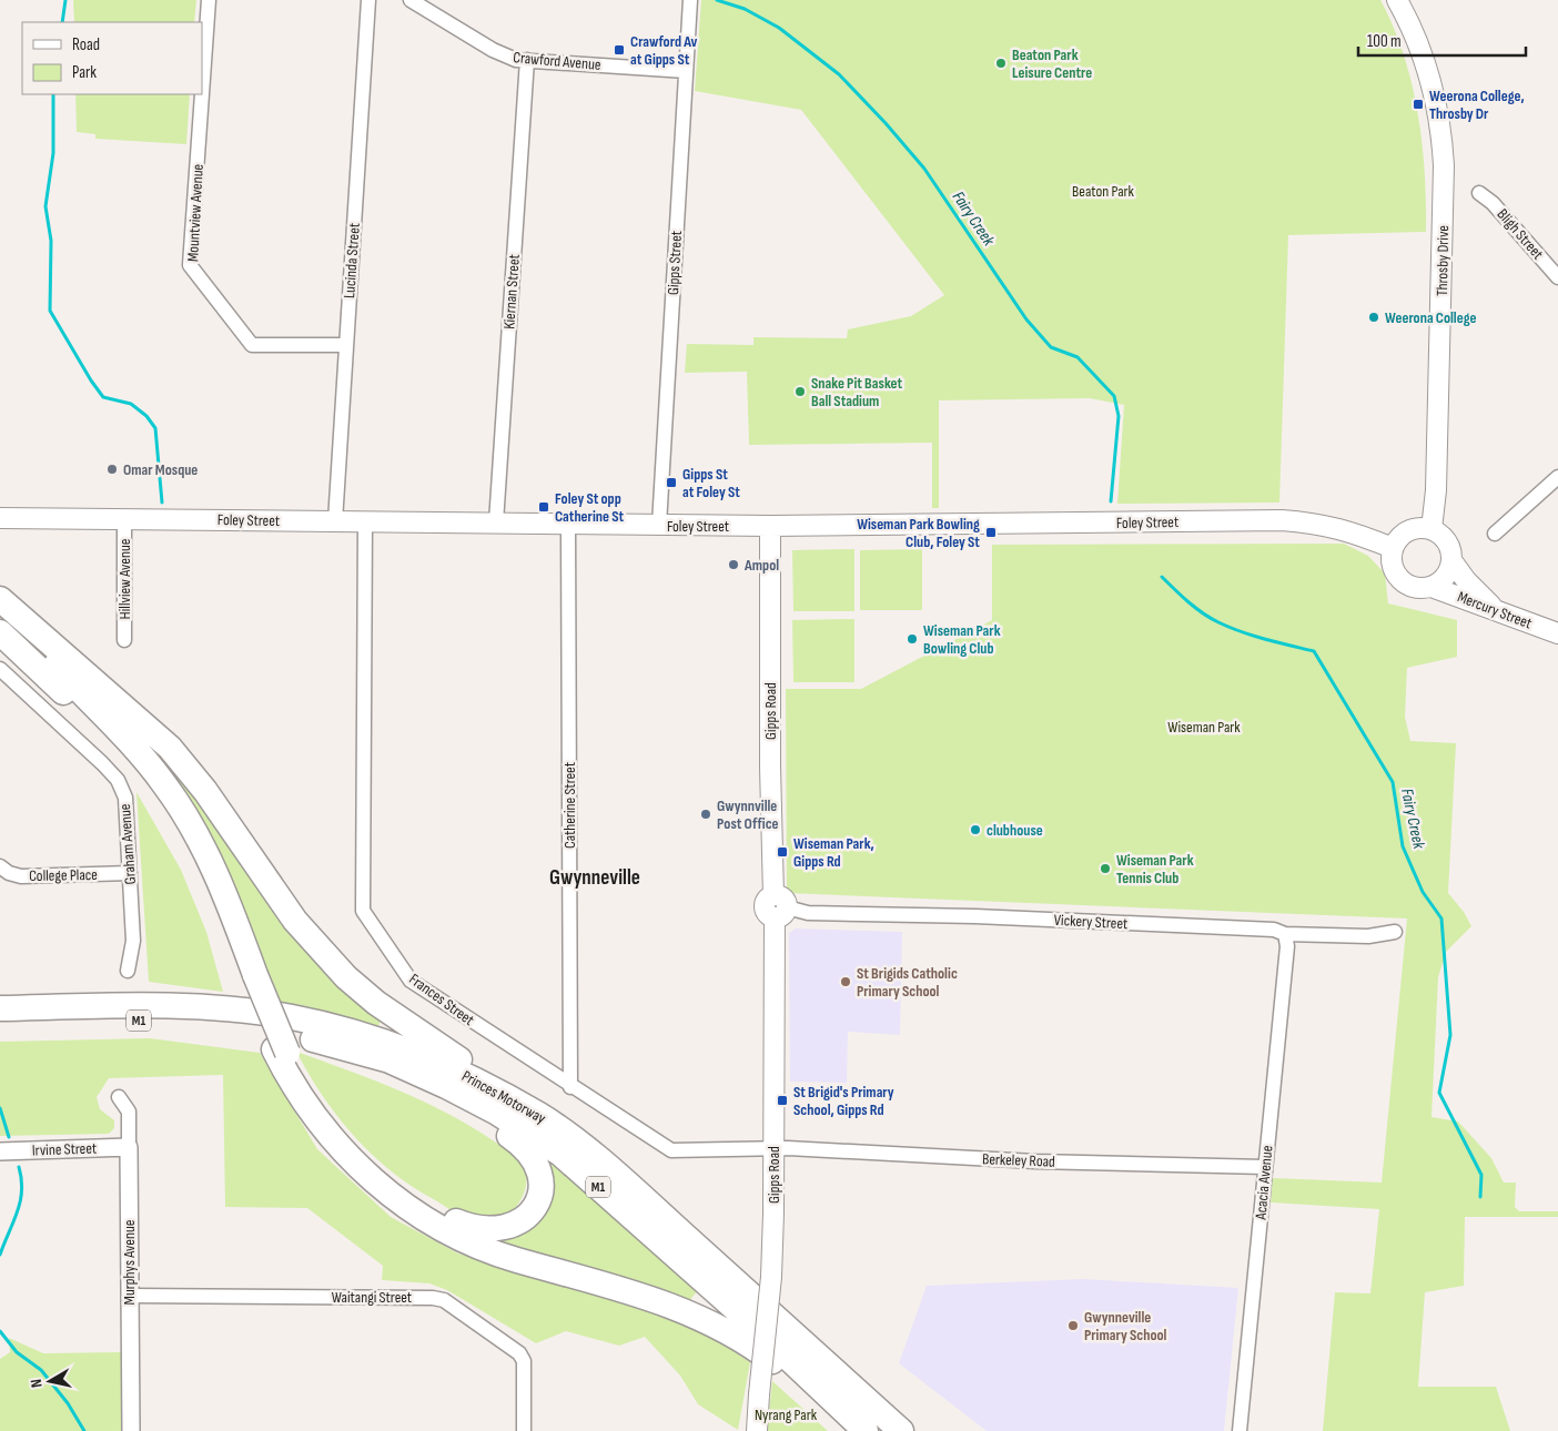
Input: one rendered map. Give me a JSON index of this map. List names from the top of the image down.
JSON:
{
  "streets": {
    "highway": ["M1", "Princes Motorway"],
    "main road": [
      "Throsby Drive",
      "Foley Street",
      "Mercury Street",
      "Gipps Road"
    ],
    "street": [
      "Crawford Avenue",
      "Mountview Avenue",
      "Bligh Street",
      "Lucinda Street",
      "Gipps Street",
      "Kiernan Street",
      "Hillview Avenue",
      "Catherine Street",
      "Graham Avenue",
      "College Place",
      "Vickery Street",
      "Frances Street",
      "Irvine Street",
      "Berkeley Road",
      "Acacia Avenue",
      "Murphys Avenue",
      "Waitangi Street"
    ]
  },
  "crossings": [
    ["Crawford Avenue", "Gipps Street"],
    ["Crawford Avenue", "Kiernan Street"],
    ["Mountview Avenue", "Lucinda Street"],
    ["Lucinda Street", "Foley Street"],
    ["Throsby Drive", "Foley Street"],
    ["Throsby Drive", "Mercury Street"],
    ["Gipps Street", "Foley Street"],
    ["Kiernan Street", "Foley Street"],
    ["Foley Street", "Hillview Avenue"],
    ["Foley Street", "Mercury Street"],
    ["Foley Street", "Gipps Road"],
    ["Foley Street", "Catherine Street"],
    ["Foley Street", "Frances Street"],
    ["Gipps Road", "Vickery Street"],
    ["Gipps Road", "Frances Street"],
    ["Gipps Road", "Berkeley Road"],
    ["Catherine Street", "Frances Street"],
    ["Graham Avenue", "College Place"],
    ["Vickery Street", "Acacia Avenue"],
    ["Frances Street", "Berkeley Road"],
    ["Irvine Street", "Murphys Avenue"],
    ["Berkeley Road", "Acacia Avenue"],
    ["Murphys Avenue", "Waitangi Street"]
  ],
  "districts": ["Gwynneville"],
  "water": ["Fairy Creek"],
  "parks": ["Beaton Park", "Wiseman Park", "Nyrang Park"],
  "places": {
    "transit": [
      "Crawford Av at Gipps St",
      "Weerona College, Throsby Dr",
      "Gipps St at Foley St",
      "Foley St opp Catherine St",
      "Wiseman Park Bowling Club, Foley St",
      "Wiseman Park, Gipps Rd",
      "St Brigid's Primary School, Gipps Rd"
    ],
    "other": [
      "Beaton Park Leisure Centre",
      "Weerona College",
      "Snake Pit Basket Ball Stadium",
      "Omar Mosque",
      "Ampol",
      "Wiseman Park Bowling Club",
      "Gwynnville Post Office",
      "clubhouse",
      "Wiseman Park Tennis Club",
      "St Brigids Catholic Primary School",
      "Gwynneville Primary School"
    ]
  },
  "legend": ["Road", "Park"],
  "scale_bar": "100 m",
  "north": "left"
}
